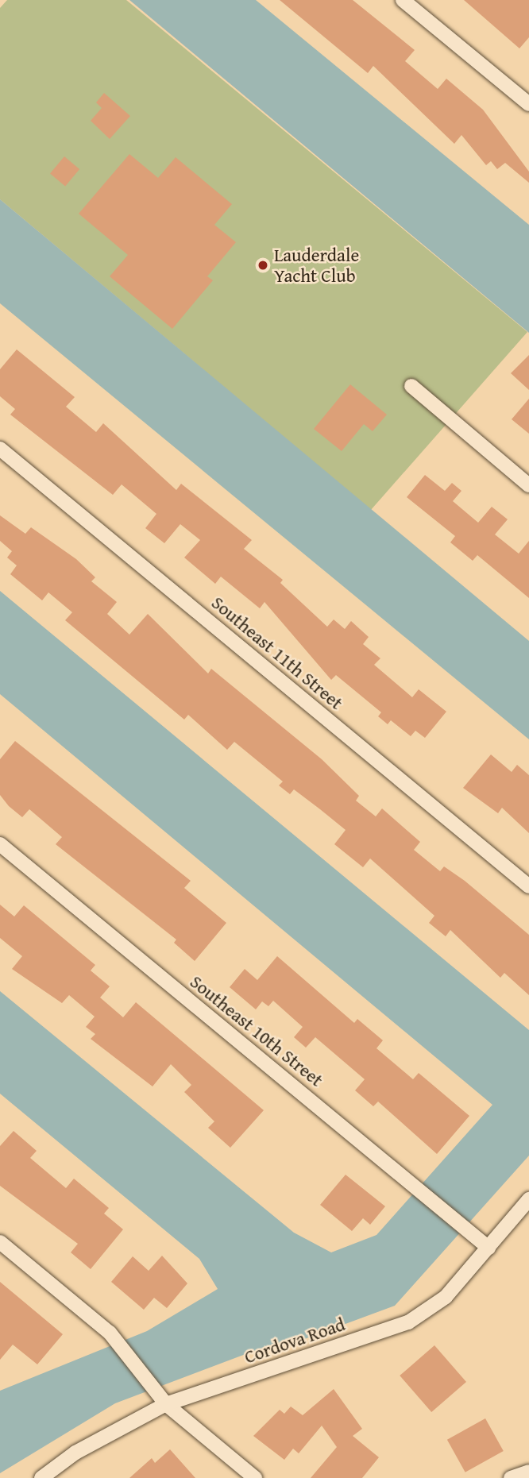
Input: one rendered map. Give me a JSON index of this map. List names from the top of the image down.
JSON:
{
  "streets": {
    "street": ["Southeast 11th Street", "Southeast 10th Street", "Cordova Road"]
  },
  "crossings": [
    ["Southeast 10th Street", "Cordova Road"]
  ],
  "places": ["Lauderdale Yacht Club"]
}
